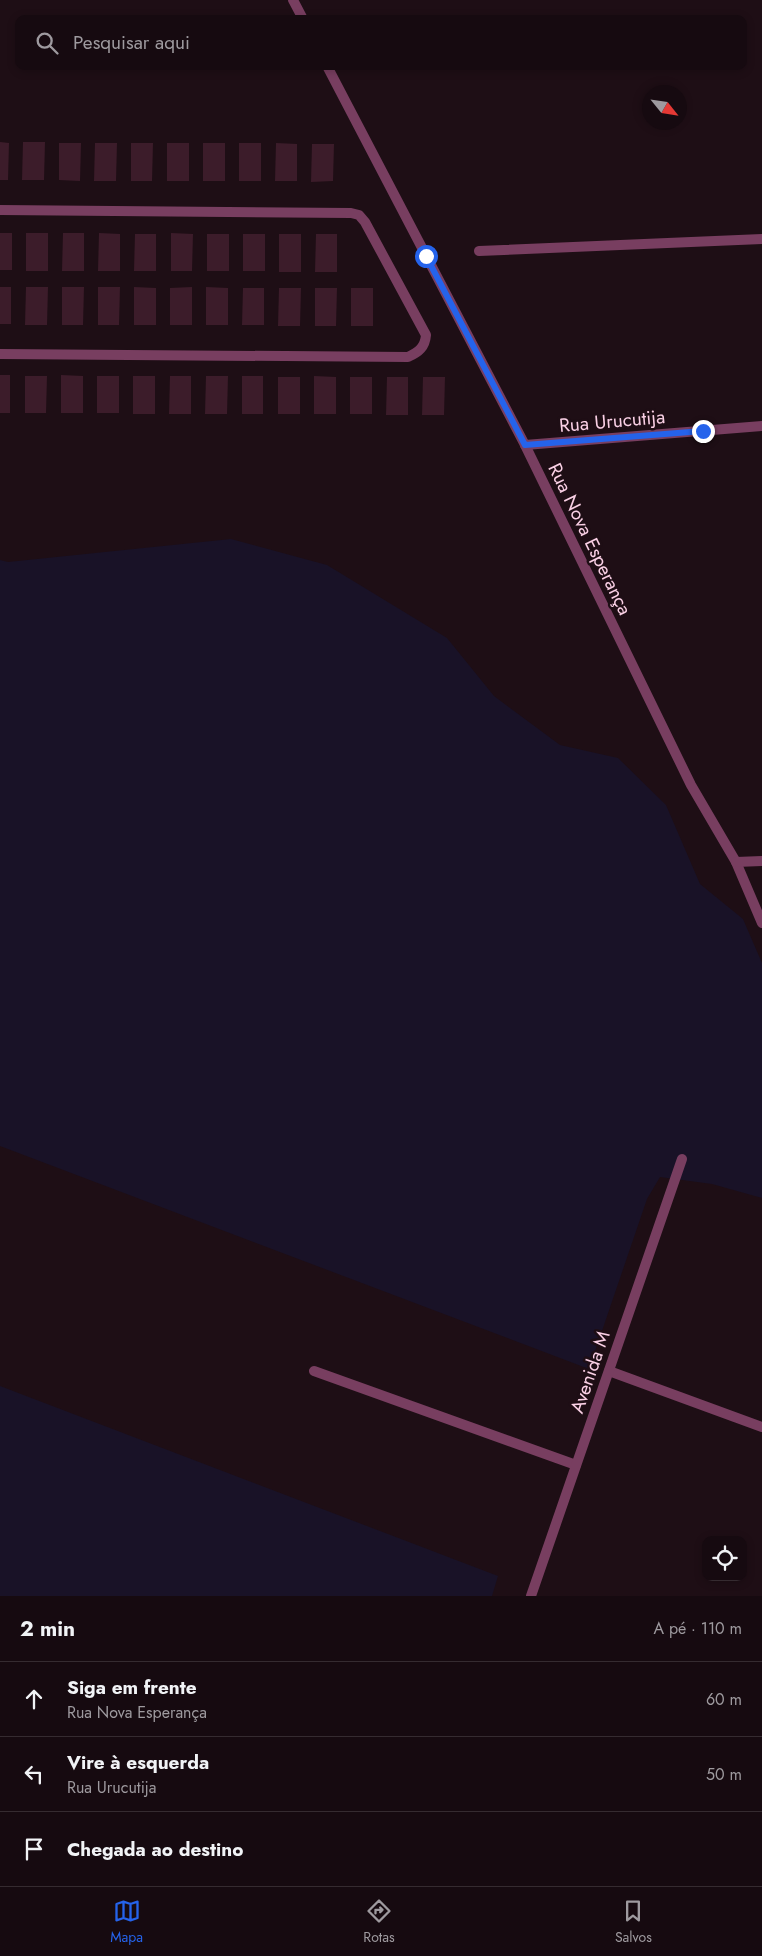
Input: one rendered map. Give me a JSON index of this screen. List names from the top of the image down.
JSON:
{
  "streets": {
    "street": ["Rua Urucutija", "Rua Nova Esperança", "Avenida M"]
  },
  "crossings": [
    ["Rua Urucutija", "Rua Nova Esperança"]
  ],
  "north": "bottom right",
  "page": {
    "search": "Pesquisar aqui",
    "heading": ["2 min", "A pé · 110 m"],
    "list": [
      ["Siga em frente", "Rua Nova Esperança", "60 m"],
      ["Vire à esquerda", "Rua Urucutija", "50 m"],
      "Chegada ao destino"
    ],
    "nav": ["Mapa", "Rotas", "Salvos"]
  }
}
